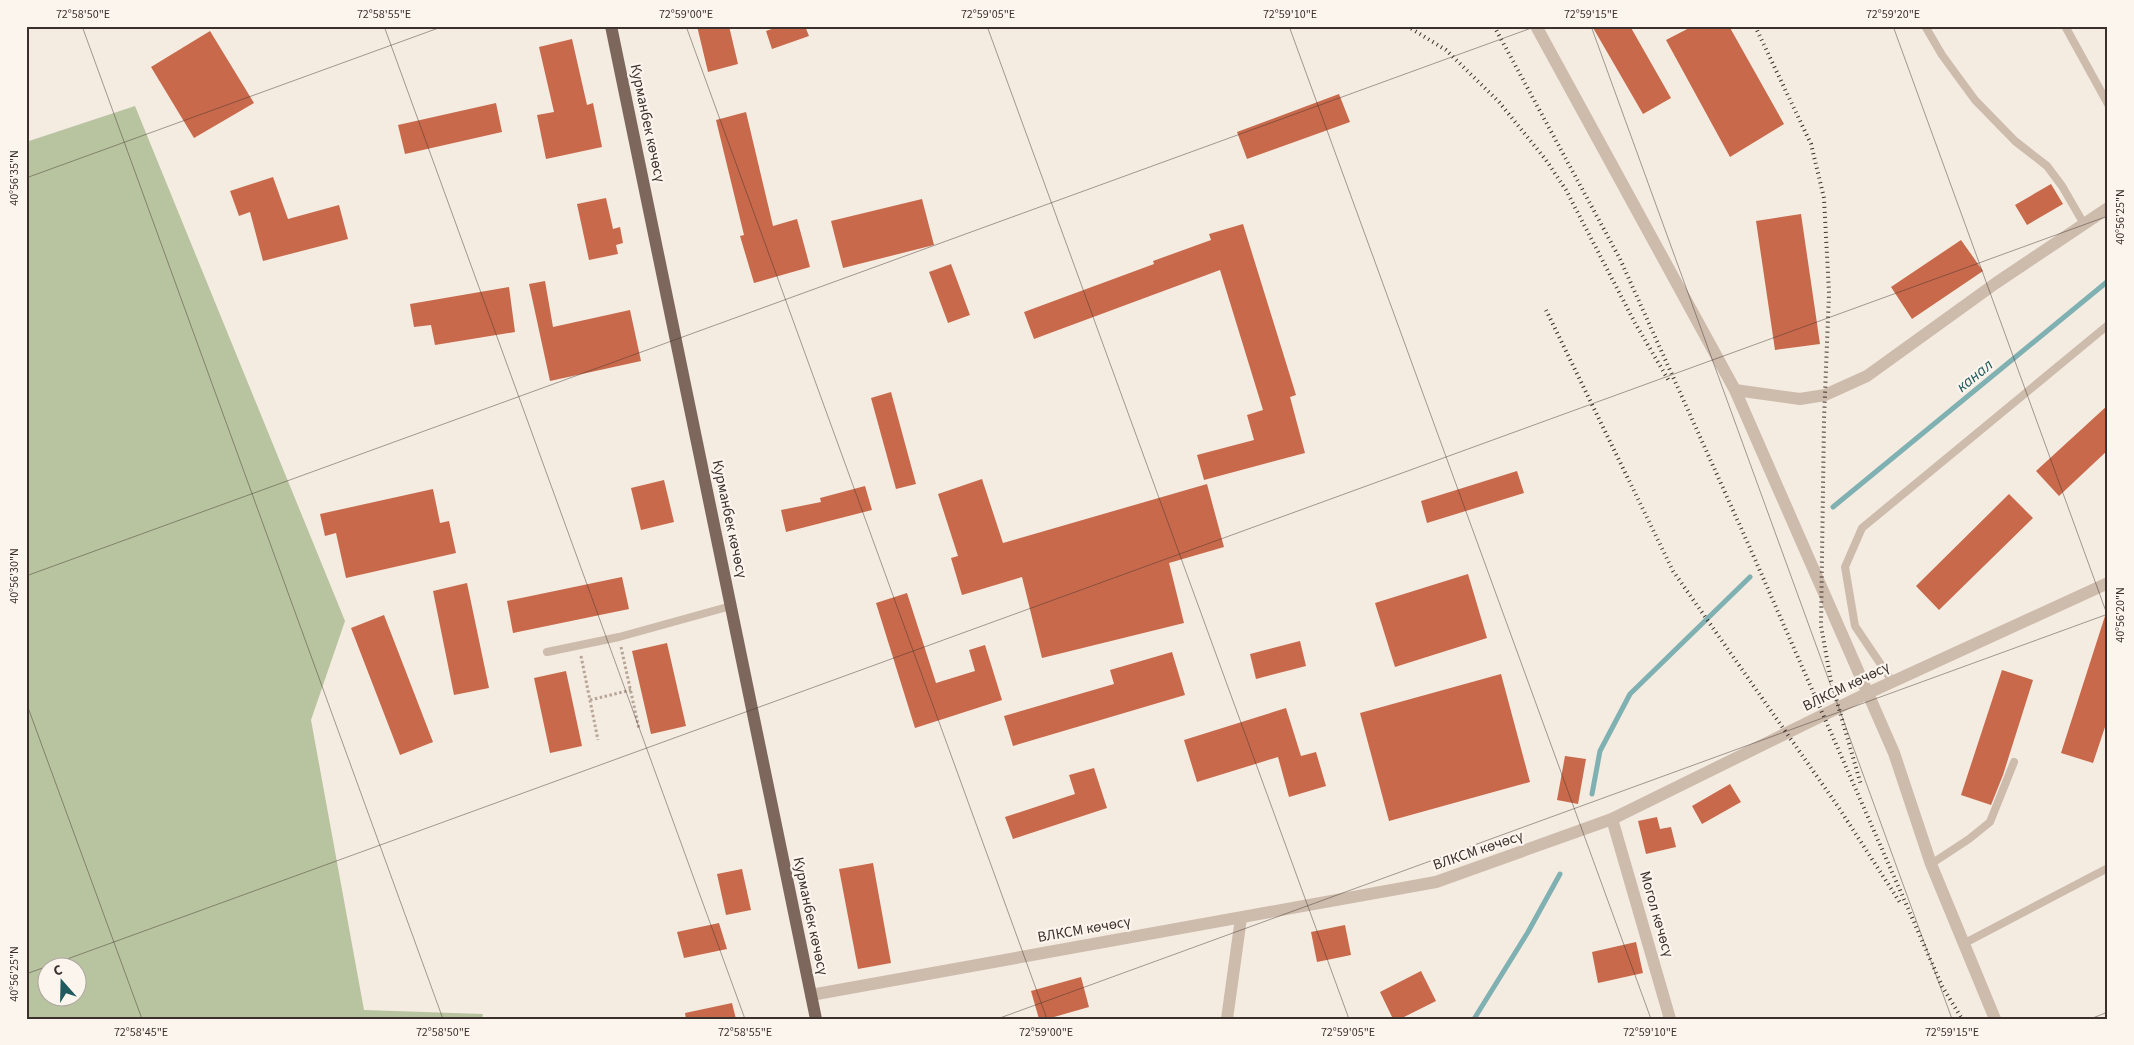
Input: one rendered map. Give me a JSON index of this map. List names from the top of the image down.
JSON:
{
  "streets": {
    "main road": ["Курманбек көчөсү"],
    "street": ["ВЛКСМ көчөсү", "Могол көчөсү"]
  },
  "crossings": [
    ["Курманбек көчөсү", "ВЛКСМ көчөсү"],
    ["ВЛКСМ көчөсү", "Могол көчөсү"]
  ],
  "water": ["канал"],
  "north": "top",
  "coordinates": [
    "72°58'50\"E",
    "72°58'55\"E",
    "72°59'00\"E",
    "72°59'05\"E",
    "72°59'10\"E",
    "72°59'15\"E",
    "72°59'20\"E",
    "40°56'35\"N",
    "40°56'25\"N",
    "40°56'30\"N",
    "40°56'20\"N",
    "72°58'45\"E"
  ]
}
